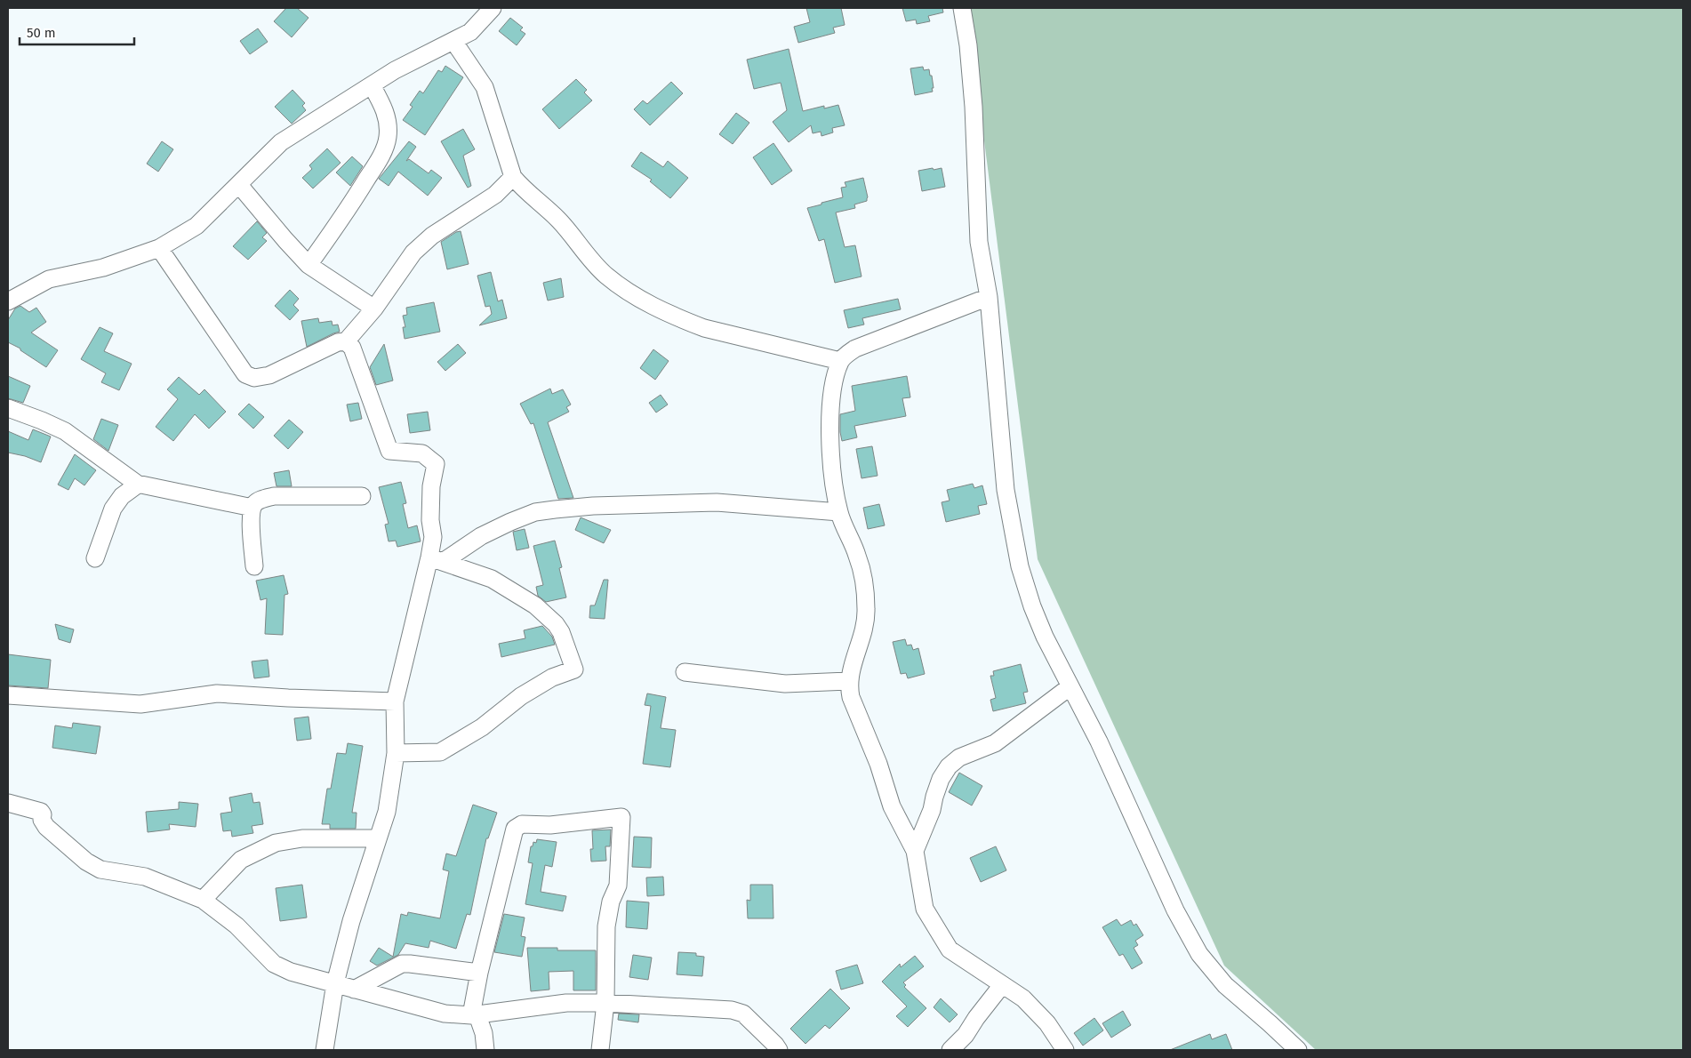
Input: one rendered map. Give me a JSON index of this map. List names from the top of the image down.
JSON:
{
  "scale_bar": "50 m"
}
